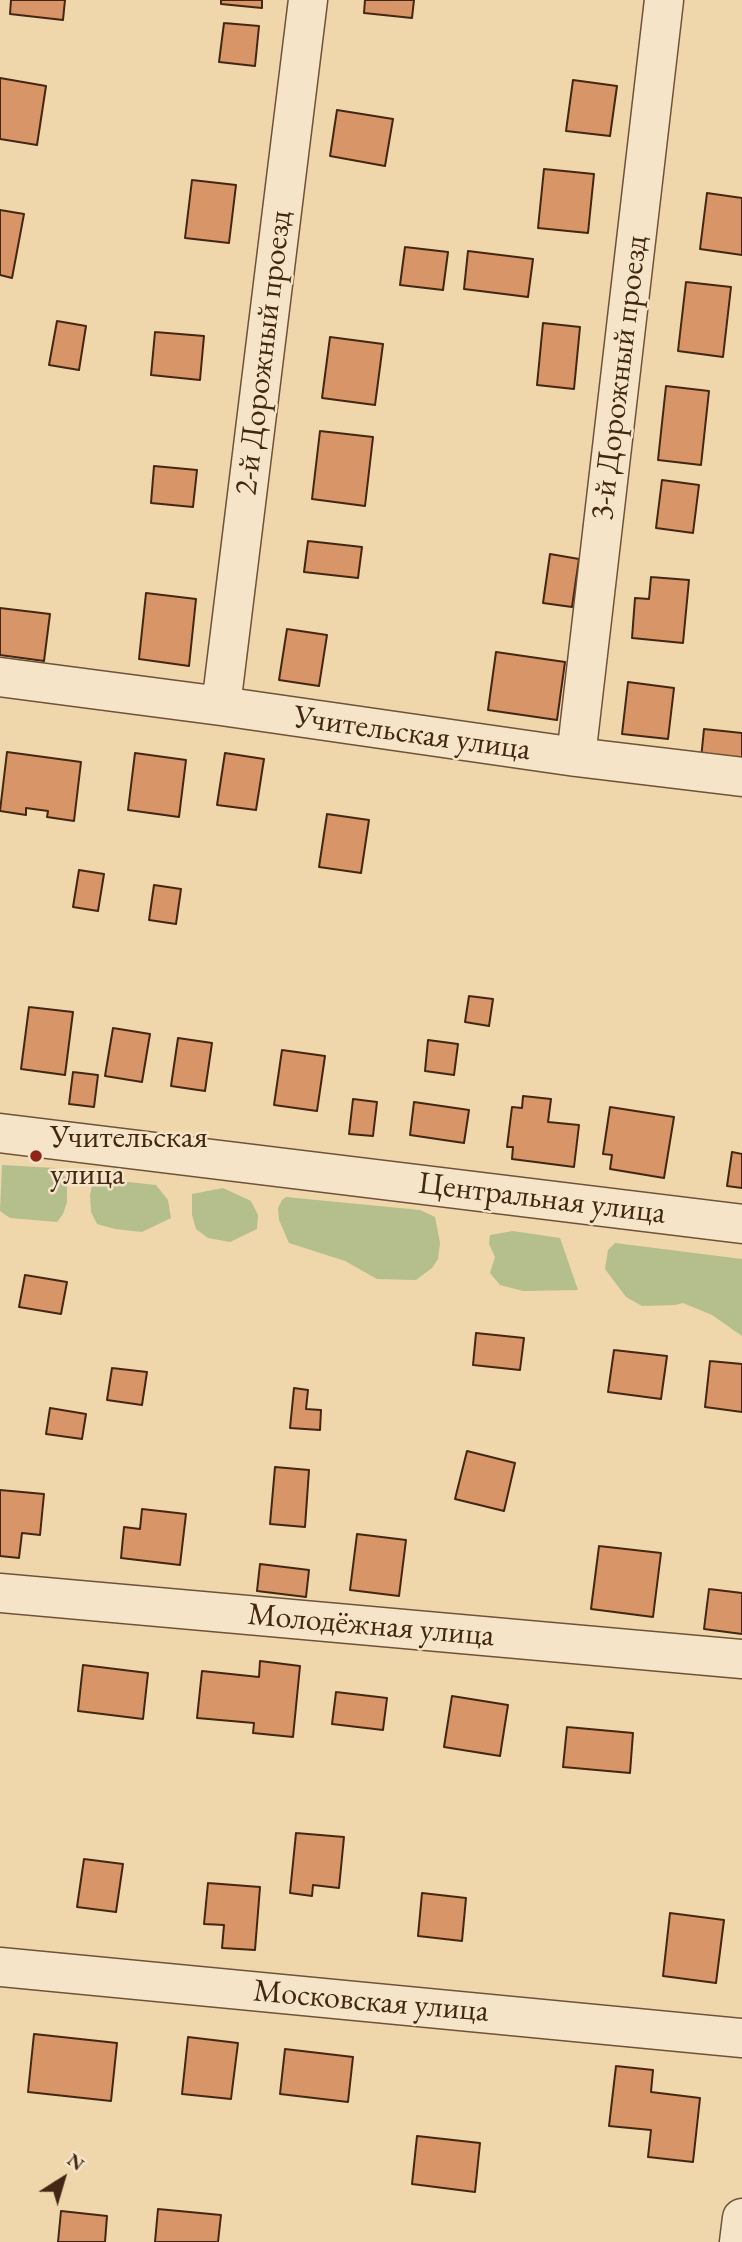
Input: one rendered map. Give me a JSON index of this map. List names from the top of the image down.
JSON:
{
  "streets": {
    "street": [
      "2-й Дорожный проезд",
      "3-й Дорожный проезд",
      "Учительская улица",
      "Центральная улица",
      "Молодёжная улица",
      "Московская улица"
    ]
  },
  "crossings": [
    ["2-й Дорожный проезд", "Учительская улица"],
    ["3-й Дорожный проезд", "Учительская улица"]
  ],
  "places": ["Учительская улица"],
  "north": "top right"
}
